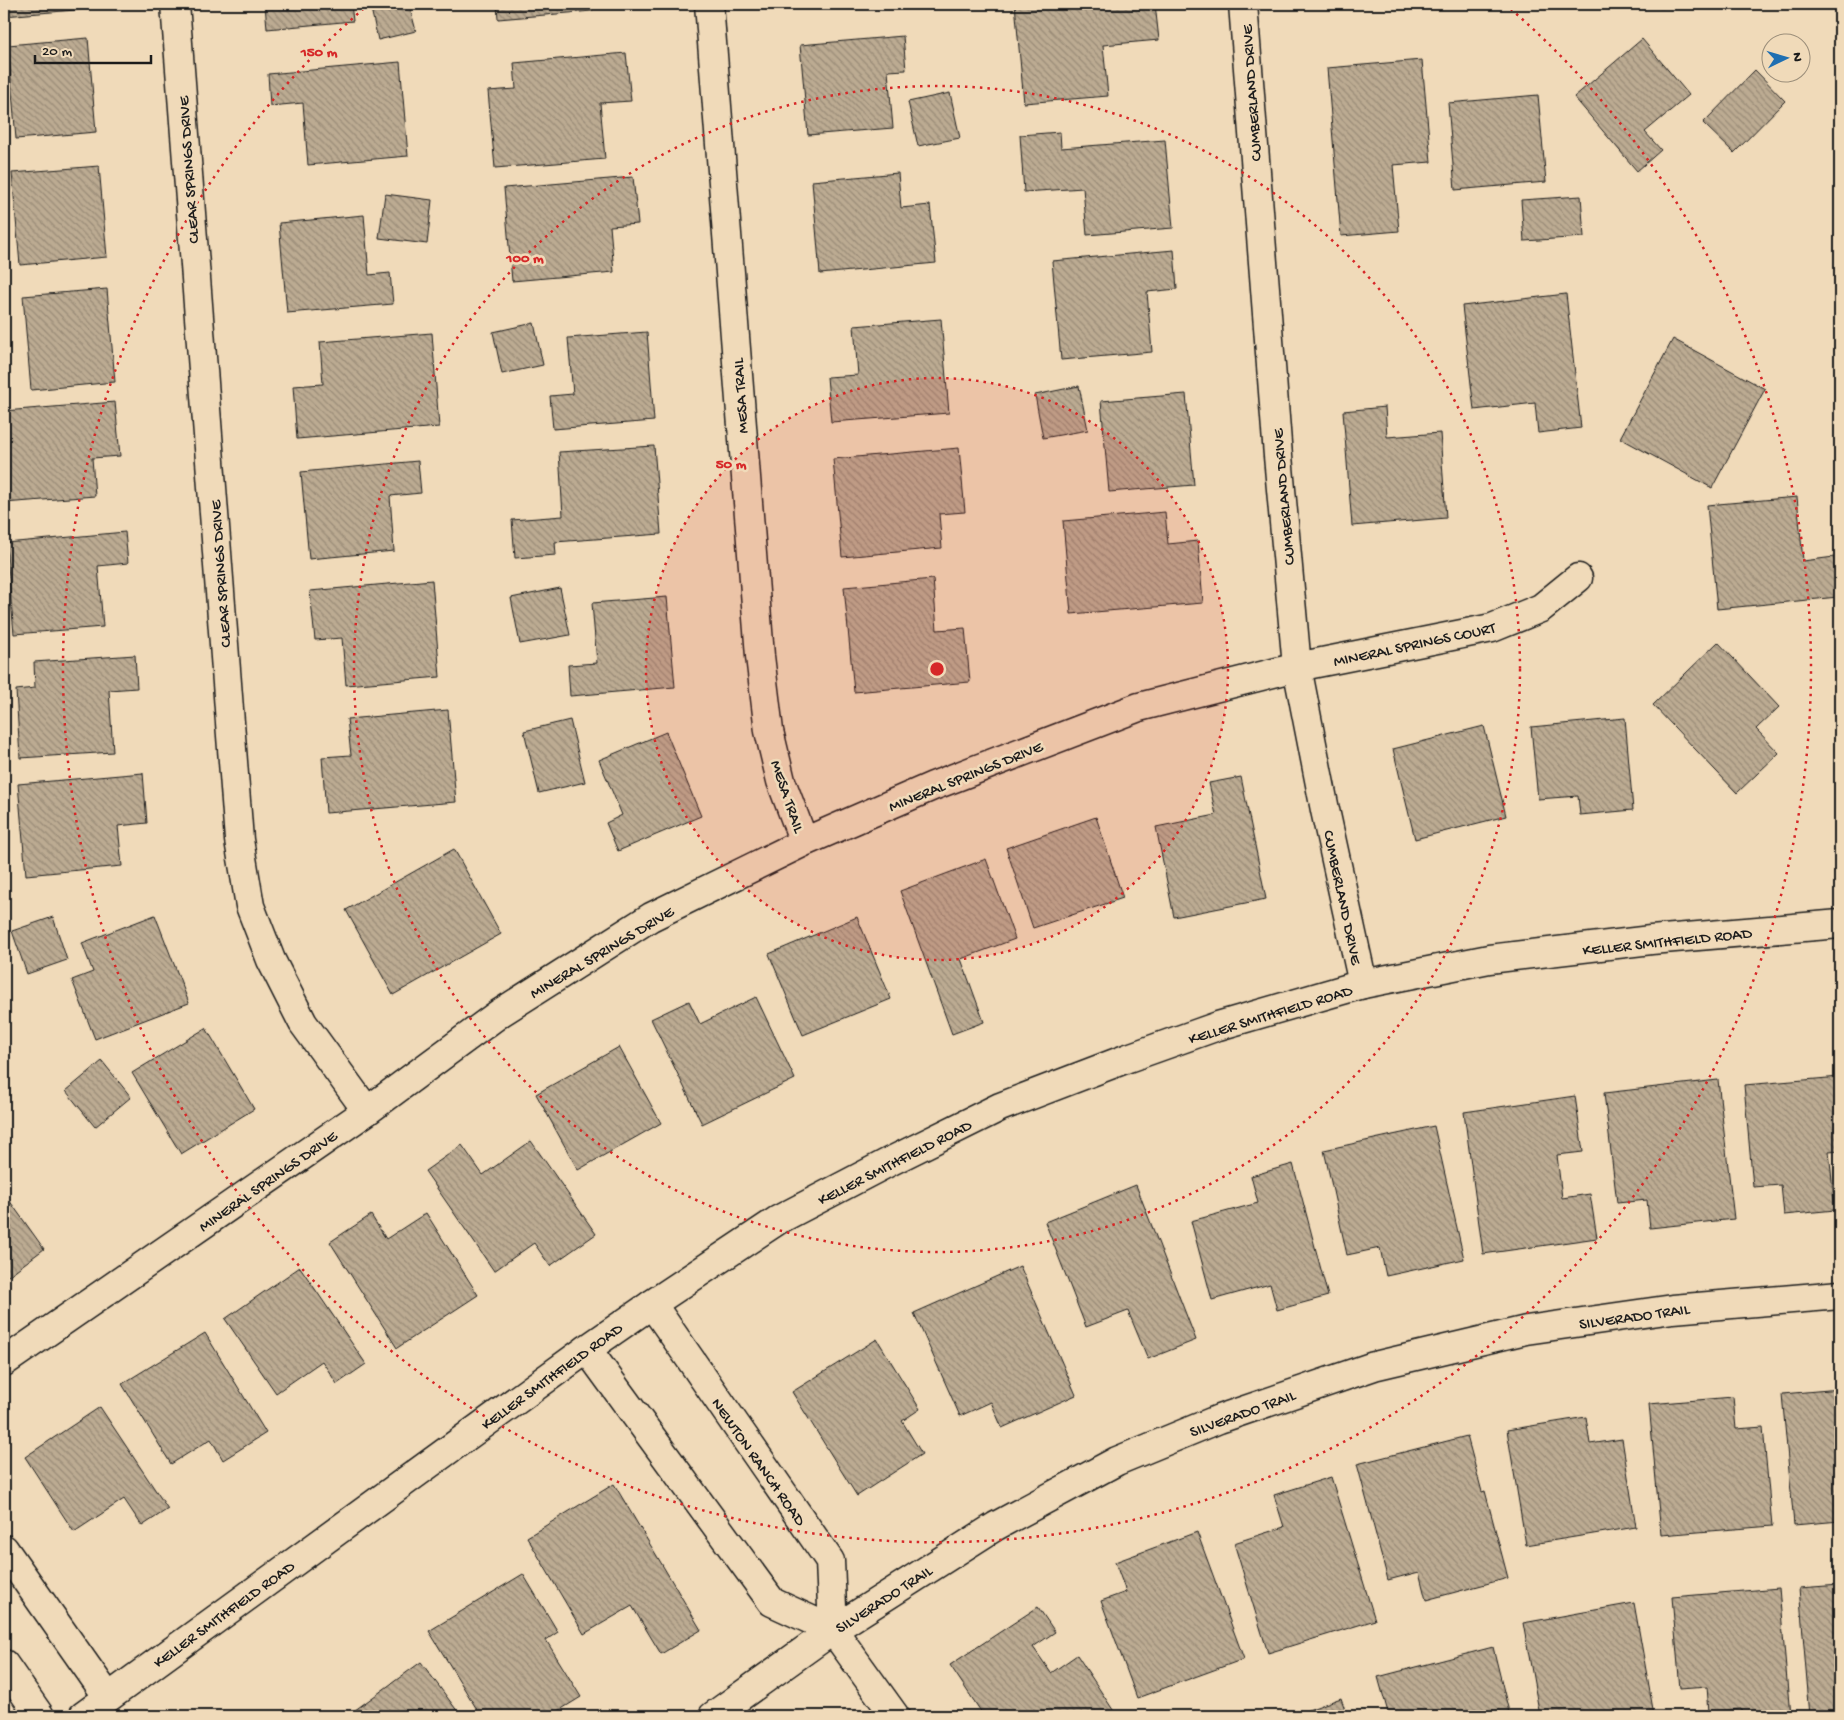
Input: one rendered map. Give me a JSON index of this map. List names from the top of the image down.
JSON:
{
  "streets": {
    "street": [
      "CUMBERLAND DRIVE",
      "CLEAR SPRINGS DRIVE",
      "MESA TRAIL",
      "MINERAL SPRINGS COURT",
      "MINERAL SPRINGS DRIVE",
      "KELLER SMITHFIELD ROAD",
      "SILVERADO TRAIL",
      "NEWTON RANCH ROAD"
    ]
  },
  "crossings": [
    ["CUMBERLAND DRIVE", "MINERAL SPRINGS COURT"],
    ["CUMBERLAND DRIVE", "MINERAL SPRINGS DRIVE"],
    ["CUMBERLAND DRIVE", "KELLER SMITHFIELD ROAD"],
    ["CLEAR SPRINGS DRIVE", "MINERAL SPRINGS DRIVE"],
    ["MESA TRAIL", "MINERAL SPRINGS DRIVE"],
    ["MINERAL SPRINGS COURT", "MINERAL SPRINGS DRIVE"],
    ["KELLER SMITHFIELD ROAD", "NEWTON RANCH ROAD"],
    ["SILVERADO TRAIL", "NEWTON RANCH ROAD"]
  ],
  "scale_bar": "20 m",
  "north": "right",
  "rings": ["150 m", "100 m", "50 m"]
}
